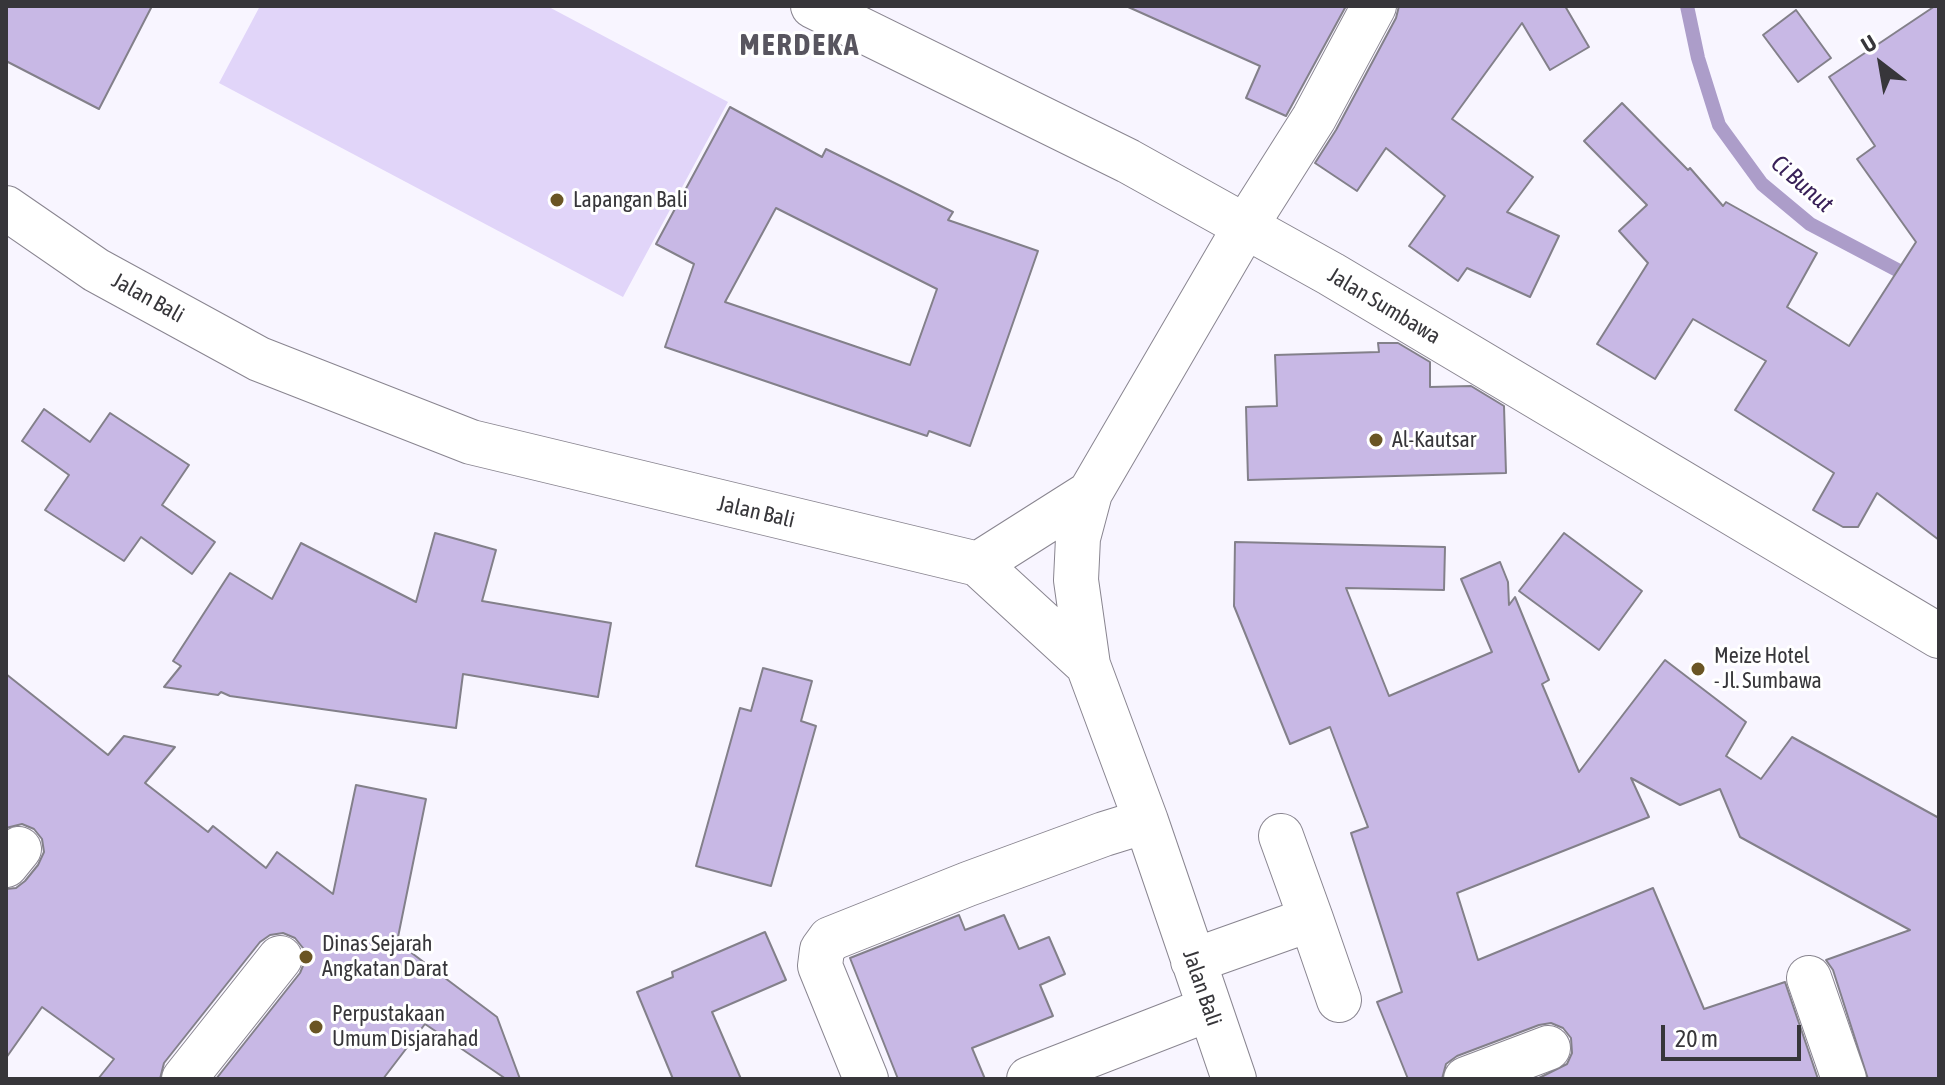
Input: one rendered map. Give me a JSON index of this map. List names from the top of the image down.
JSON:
{
  "streets": {
    "street": ["Jalan Bali", "Jalan Sumbawa"]
  },
  "districts": ["MERDEKA"],
  "water": ["Ci Bunut"],
  "places": [
    "Lapangan Bali",
    "Al-Kautsar",
    "Meize Hotel - Jl. Sumbawa",
    "Dinas Sejarah Angkatan Darat",
    "Perpustakaan Umum Disjarahad"
  ],
  "scale_bar": "20 m",
  "north": "top left"
}
